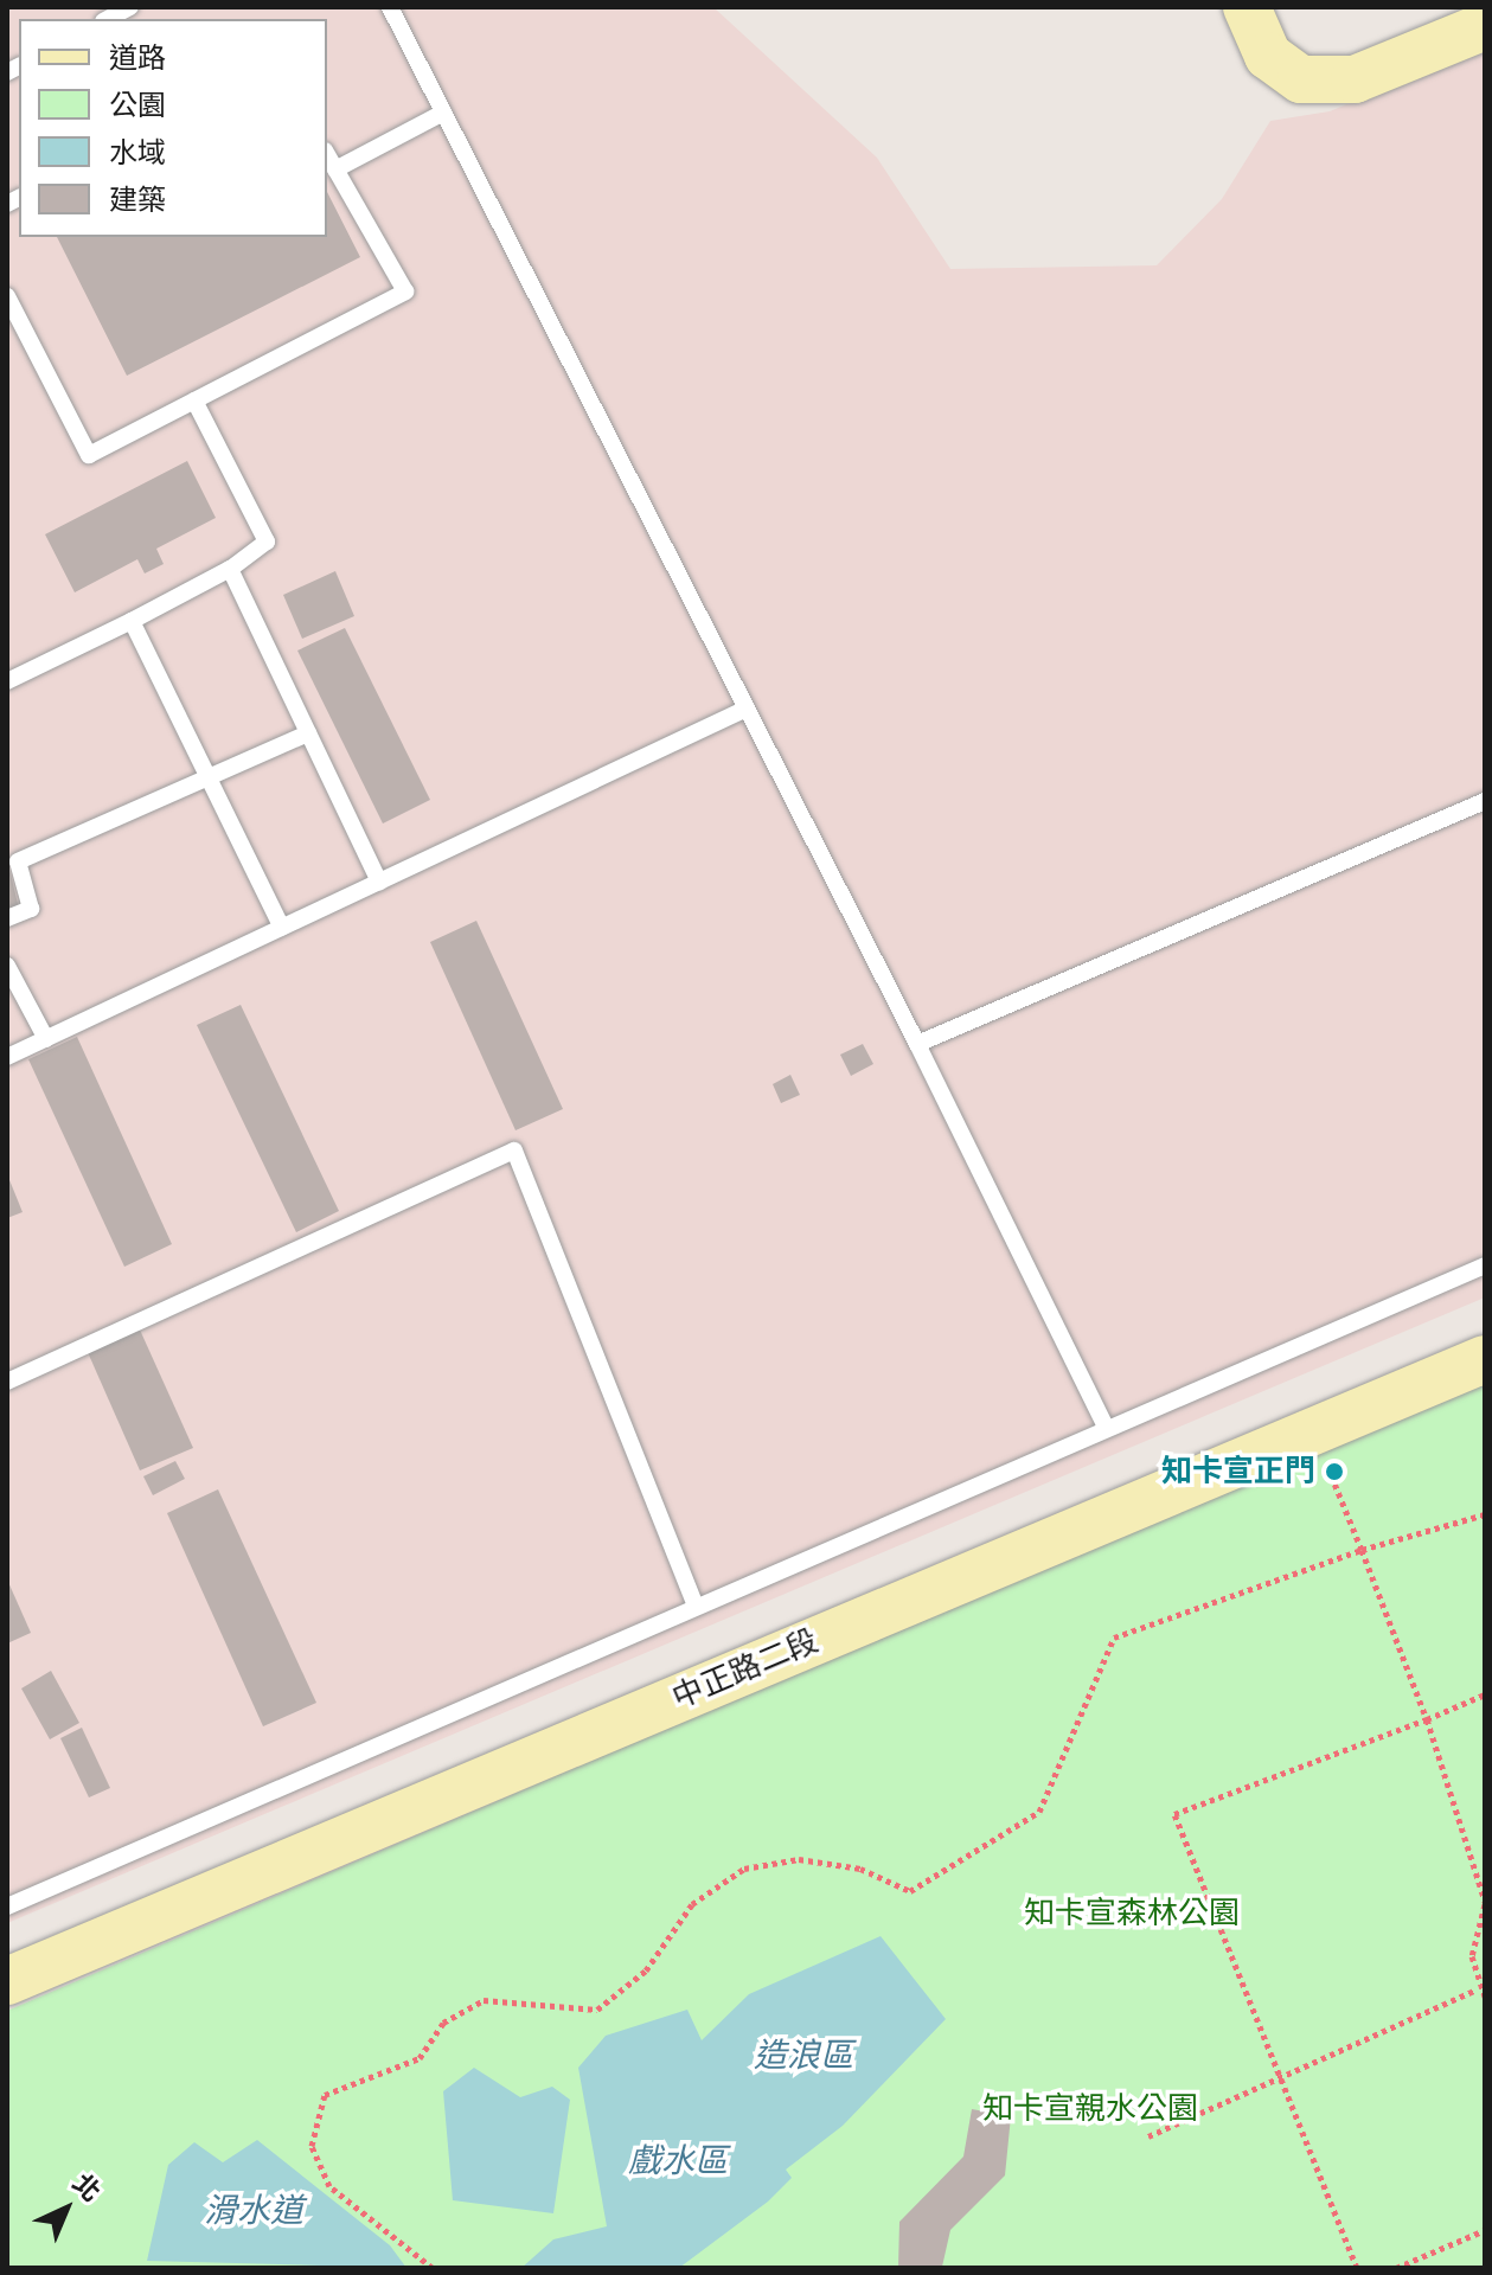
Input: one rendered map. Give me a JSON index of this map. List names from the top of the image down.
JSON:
{
  "streets": {
    "street": ["中正路二段"]
  },
  "water": ["造浪區", "戲水區", "滑水道"],
  "parks": ["知卡宣森林公園", "知卡宣親水公園"],
  "places": ["知卡宣正門"],
  "legend": [
    "道路",
    "公園",
    "水域",
    "建築"
  ],
  "north": "top right"
}
